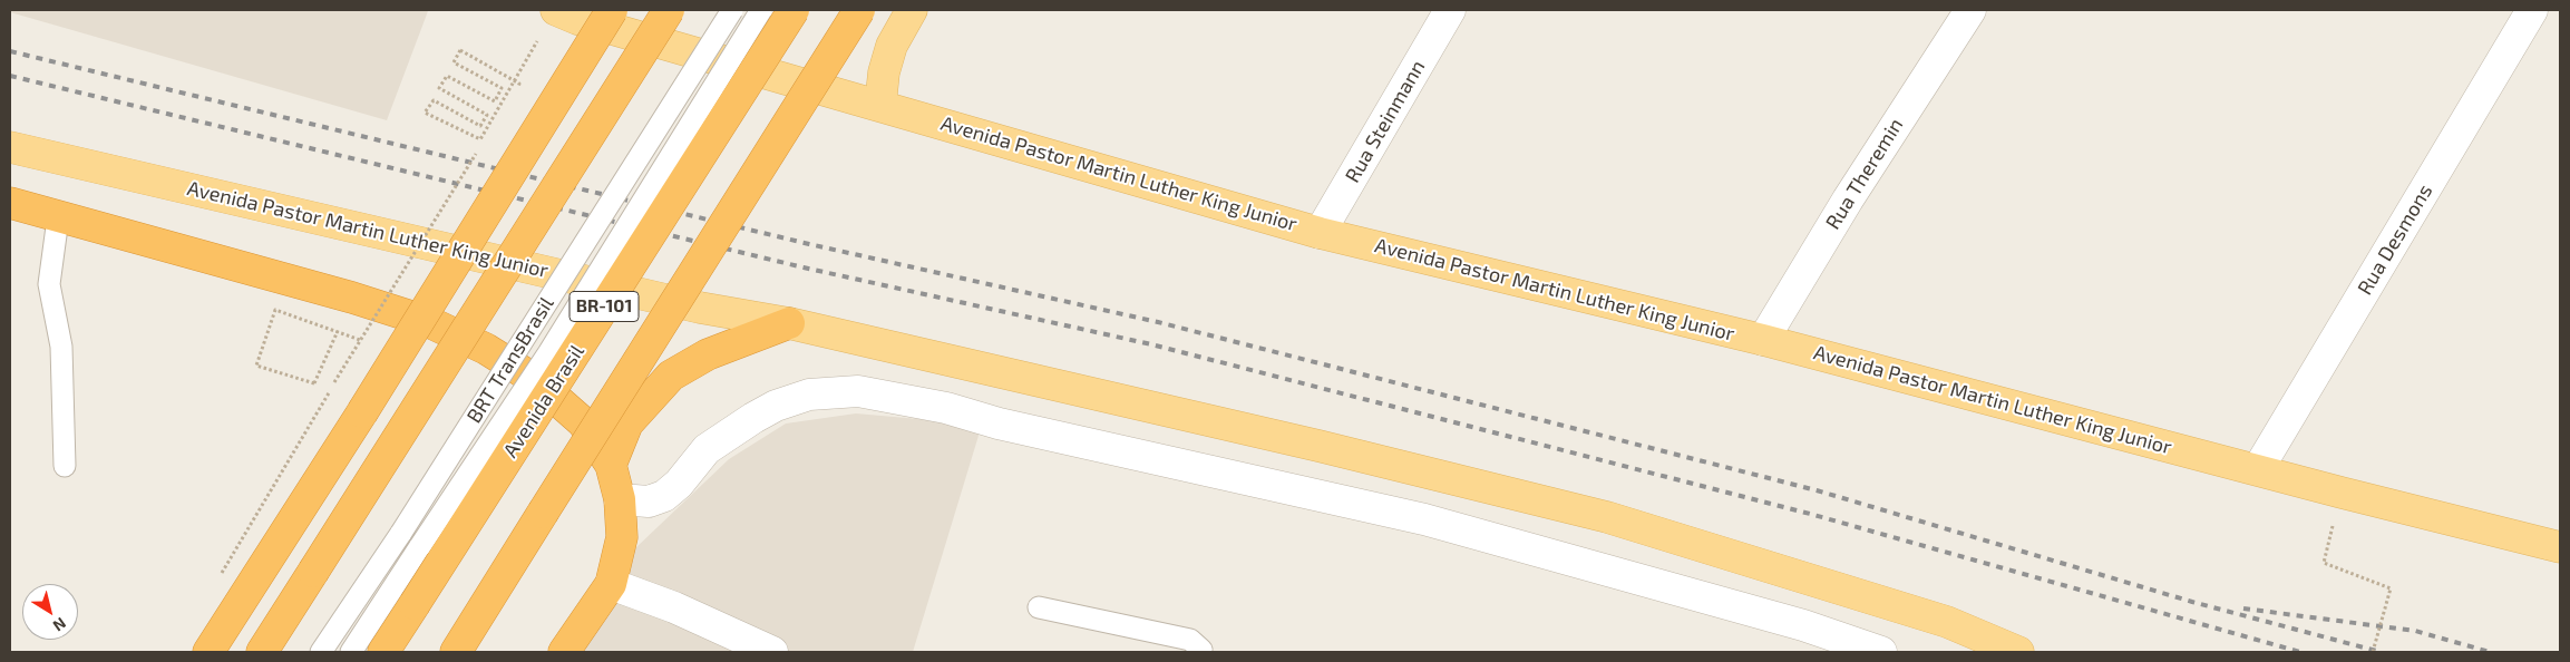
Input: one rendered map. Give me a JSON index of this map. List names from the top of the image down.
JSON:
{
  "streets": {
    "highway": ["BR-101", "Avenida Brasil"],
    "main road": ["Avenida Pastor Martin Luther King Junior"],
    "street": ["Rua Steinmann", "Rua Theremin", "Rua Desmons"],
    "lane": ["BRT TransBrasil"]
  },
  "crossings": [
    ["Rua Steinmann", "Avenida Pastor Martin Luther King Junior"],
    ["Avenida Pastor Martin Luther King Junior", "Rua Theremin"],
    ["Avenida Pastor Martin Luther King Junior", "Rua Desmons"]
  ],
  "north": "bottom right"
}
